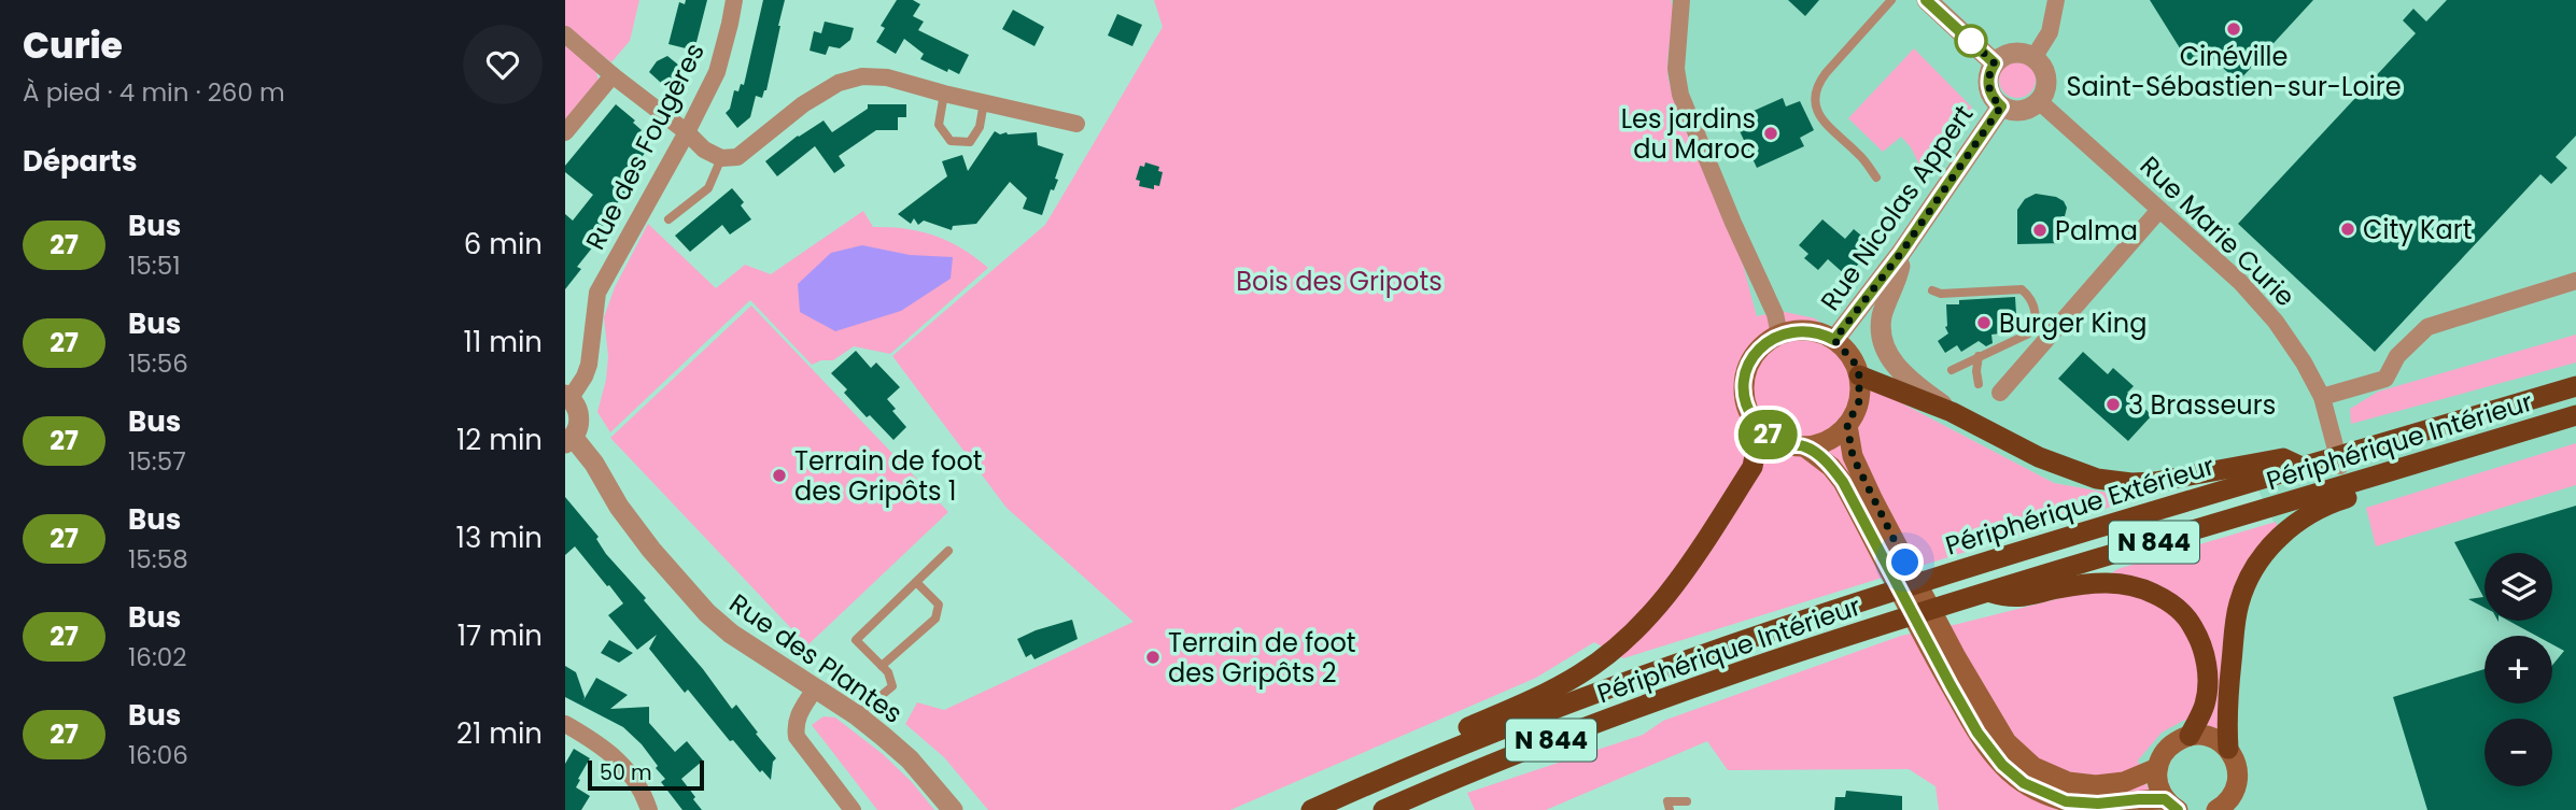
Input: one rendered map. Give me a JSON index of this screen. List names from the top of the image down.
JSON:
{
  "streets": {
    "highway": ["Périphérique Intérieur", "Périphérique Extérieur", "N 844"],
    "street": [
      "Rue des Fougères",
      "Rue Nicolas Appert",
      "Rue Marie Curie",
      "Rue des Plantes"
    ]
  },
  "crossings": [
    ["Rue Nicolas Appert", "Rue Marie Curie"]
  ],
  "parks": ["Bois des Gripots"],
  "places": [
    "Cinéville Saint-Sébastien-sur-Loire",
    "Les jardins du Maroc",
    "City Kart",
    "Palma",
    "Burger King",
    "3 Brasseurs",
    "Terrain de foot des Gripôts 1",
    "Terrain de foot des Gripôts 2"
  ],
  "lines": ["bus line 27"],
  "scale_bar": "50 m",
  "page": {
    "heading": [
      ["Curie", "À pied · 4 min · 260 m"],
      "Départs"
    ],
    "on_map": "27",
    "list": [
      {
        "mark": "27",
        "name": "Bus",
        "note": "15:51",
        "value": "6 min"
      },
      {
        "mark": "27",
        "name": "Bus",
        "note": "15:56",
        "value": "11 min"
      },
      {
        "mark": "27",
        "name": "Bus",
        "note": "15:57",
        "value": "12 min"
      },
      {
        "mark": "27",
        "name": "Bus",
        "note": "15:58",
        "value": "13 min"
      },
      {
        "mark": "27",
        "name": "Bus",
        "note": "16:02",
        "value": "17 min"
      },
      {
        "mark": "27",
        "name": "Bus",
        "note": "16:06",
        "value": "21 min"
      }
    ],
    "map_buttons": ["+", "−"],
    "scale": "50 m"
  }
}
